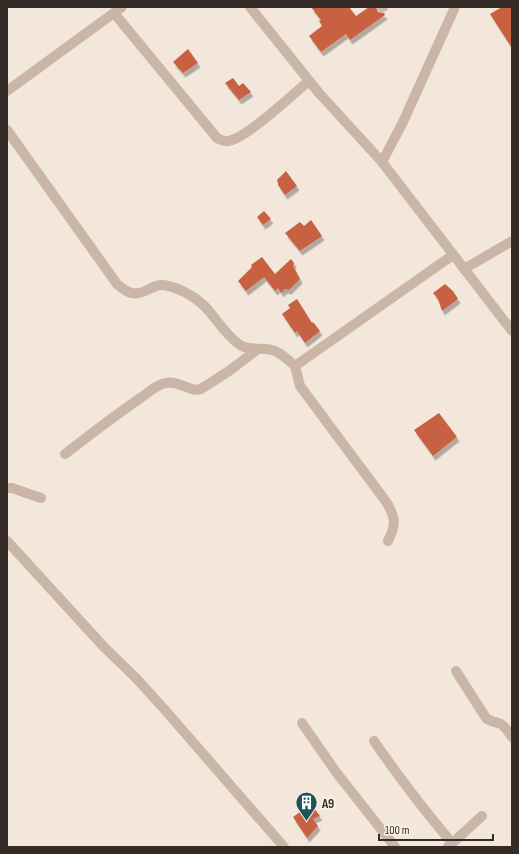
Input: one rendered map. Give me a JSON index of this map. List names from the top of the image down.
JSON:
{
  "places": {
    "building": ["A9"]
  },
  "scale_bar": "100 m"
}
